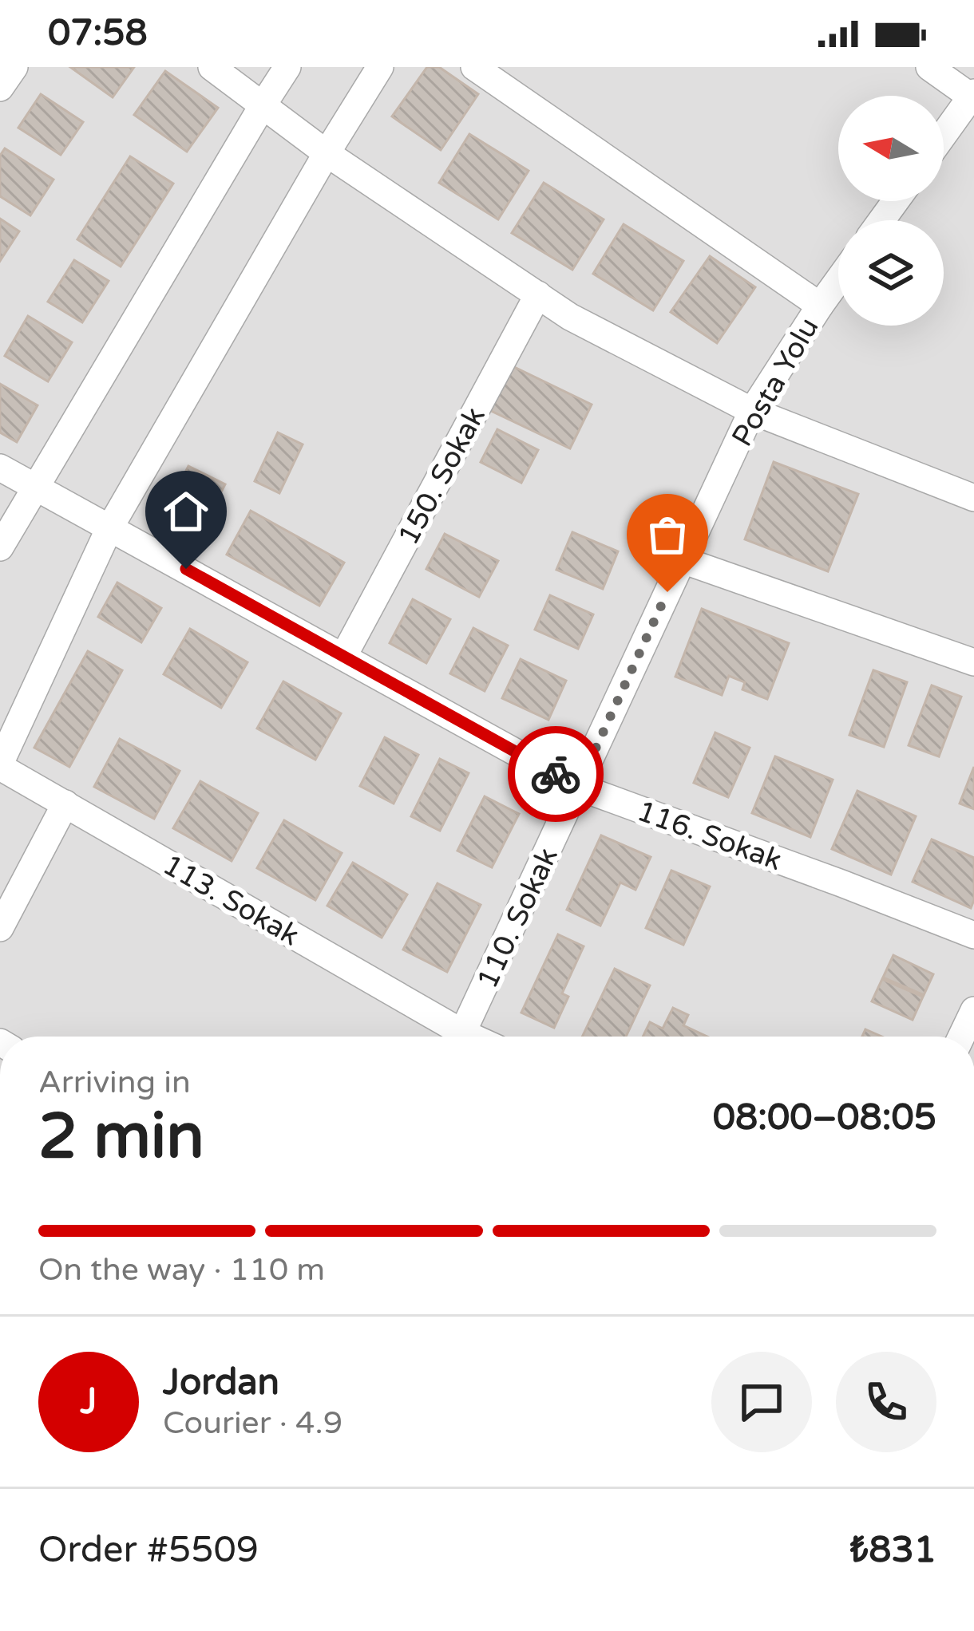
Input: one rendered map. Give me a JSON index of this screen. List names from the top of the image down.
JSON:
{
  "streets": {
    "street": [
      "Posta Yolu",
      "150. Sokak",
      "116. Sokak",
      "113. Sokak",
      "110. Sokak"
    ]
  },
  "crossings": [
    ["Posta Yolu", "116. Sokak"],
    ["Posta Yolu", "110. Sokak"],
    ["150. Sokak", "116. Sokak"],
    ["116. Sokak", "110. Sokak"]
  ],
  "north": "left",
  "page": {
    "status": "07:58",
    "heading": ["2 min", "Arriving in", "08:00–08:05"],
    "panel": [
      "Jordan",
      "Courier · 4.9",
      "Order #5509",
      "₺831"
    ],
    "bar": "On the way · 110 m",
    "round": "J"
  }
}
